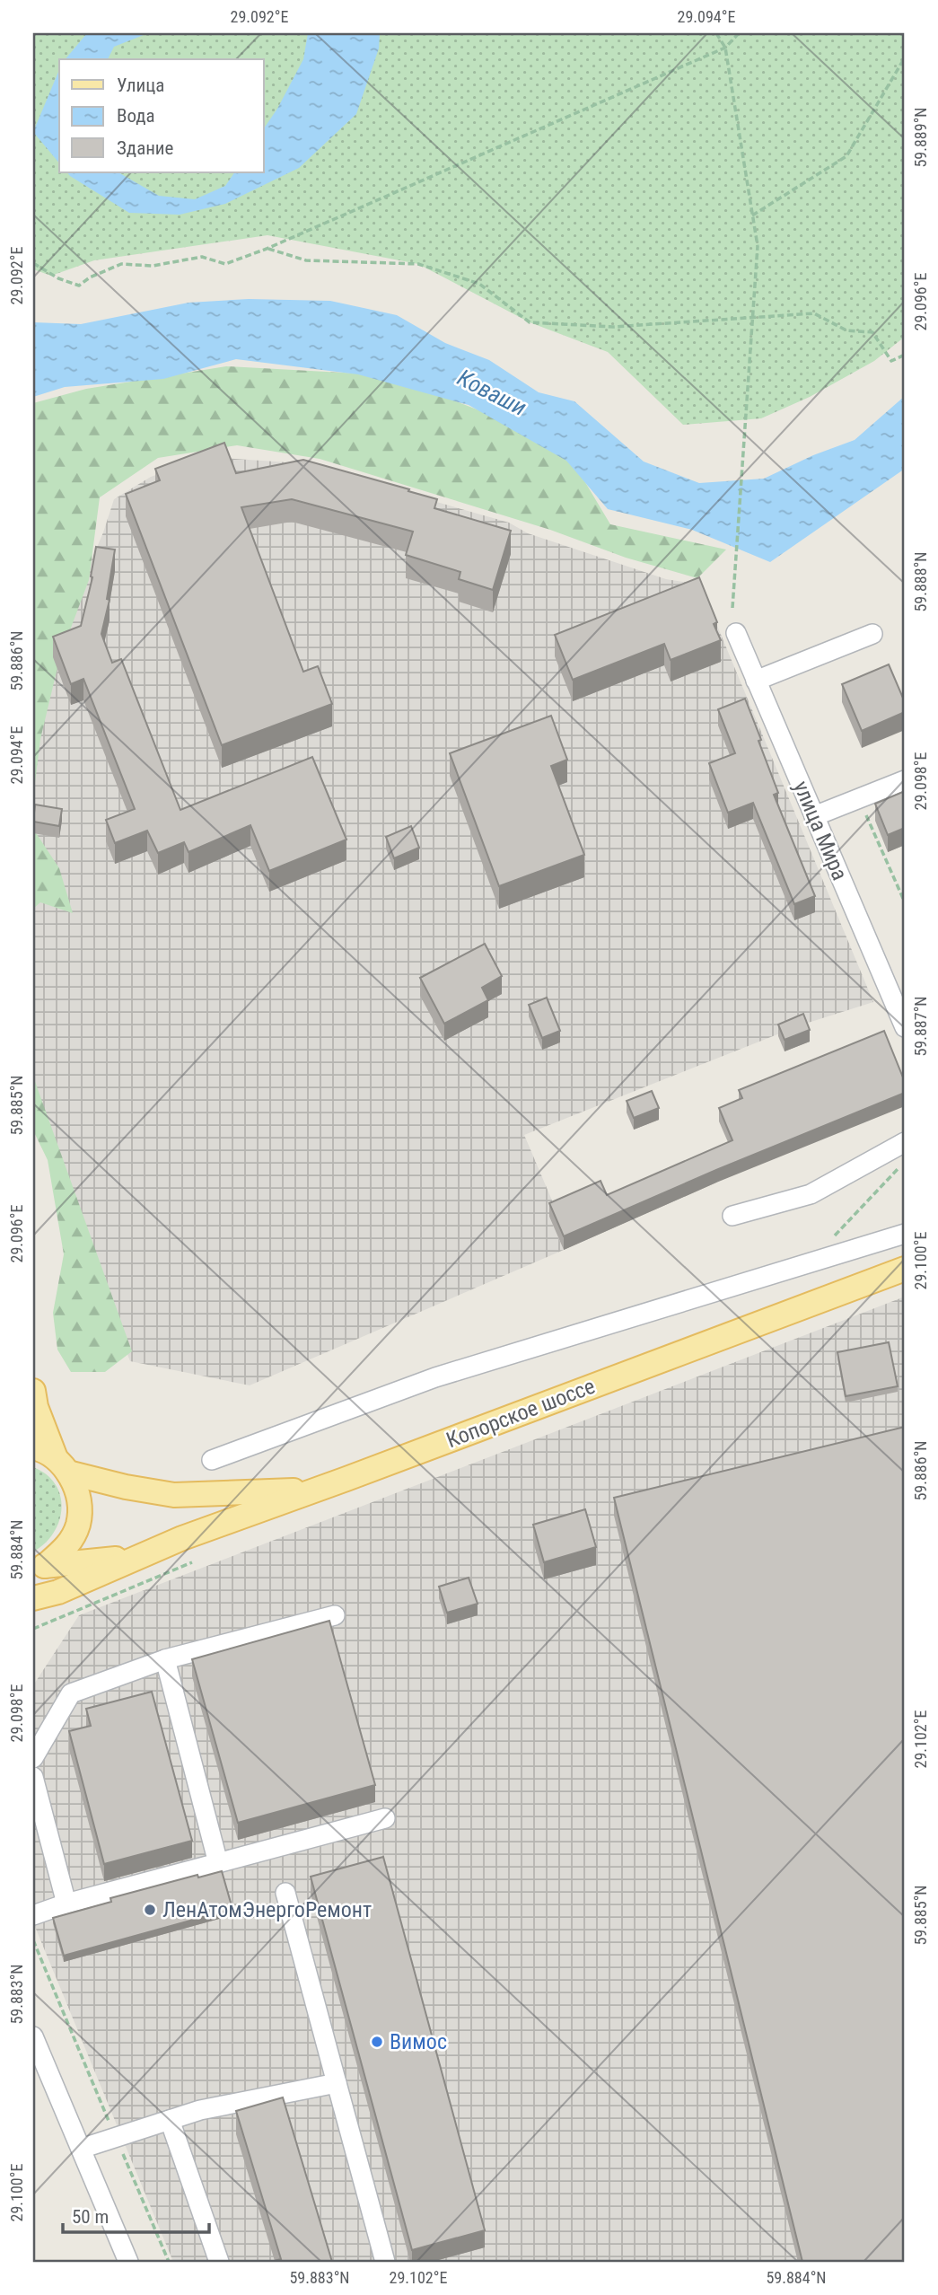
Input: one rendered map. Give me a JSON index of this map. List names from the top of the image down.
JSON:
{
  "streets": {
    "main road": ["Копорское шоссе"],
    "street": ["улица Мира"]
  },
  "water": ["Коваши"],
  "places": ["ЛенАтомЭнергоРемонт", "Вимос"],
  "legend": ["Улица", "Вода", "Здание"],
  "scale_bar": "50 m",
  "coordinates": [
    "29.092°E",
    "29.094°E",
    "59.889°N",
    "29.096°E",
    "59.888°N",
    "59.886°N",
    "29.098°E",
    "59.887°N",
    "59.885°N",
    "29.100°E",
    "59.884°N",
    "29.102°E",
    "59.883°N"
  ]
}
